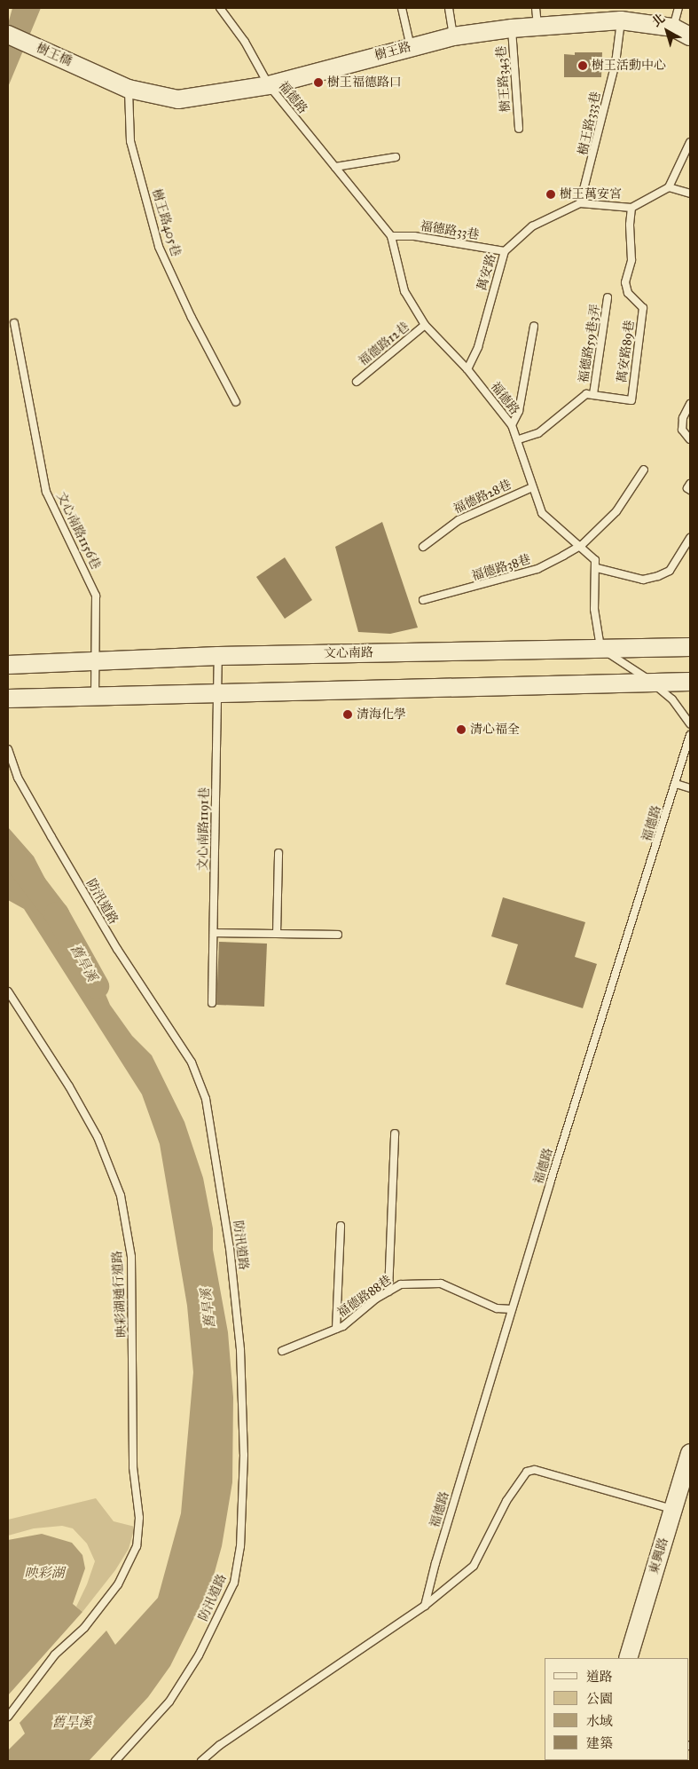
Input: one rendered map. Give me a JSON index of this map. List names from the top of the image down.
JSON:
{
  "streets": {
    "main road": [
      "樹王路",
      "樹王橋",
      "文心南路",
      "東興路"
    ],
    "lane": [
      "樹王路343巷",
      "福德路",
      "樹王路333巷",
      "樹王路405巷",
      "福德路33巷",
      "萬安路",
      "福德路59巷3弄",
      "福德路12巷",
      "萬安路89巷",
      "福德路28巷",
      "文心南路1156巷",
      "福德路38巷",
      "文心南路1191巷",
      "防汛道路",
      "映彩湖通行道路",
      "福德路88巷"
    ]
  },
  "crossings": [
    ["樹王路", "樹王橋"],
    ["樹王路", "樹王路343巷"],
    ["樹王路", "福德路"],
    ["樹王路", "樹王路333巷"],
    ["樹王路", "樹王路405巷"],
    ["福德路", "福德路33巷"],
    ["福德路", "萬安路"],
    ["福德路", "福德路12巷"],
    ["福德路", "福德路28巷"],
    ["福德路", "福德路38巷"],
    ["福德路", "福德路88巷"],
    ["樹王路333巷", "萬安路"],
    ["福德路33巷", "萬安路"],
    ["福德路59巷3弄", "萬安路89巷"],
    ["文心南路1156巷", "文心南路"],
    ["文心南路", "文心南路1191巷"]
  ],
  "water": ["舊旱溪", "映彩湖"],
  "places": [
    "樹王活動中心",
    "樹王福德路口",
    "樹王萬安宮",
    "清海化學",
    "清心福全"
  ],
  "legend": [
    "道路",
    "公園",
    "水域",
    "建築"
  ],
  "north": "top left"
}
